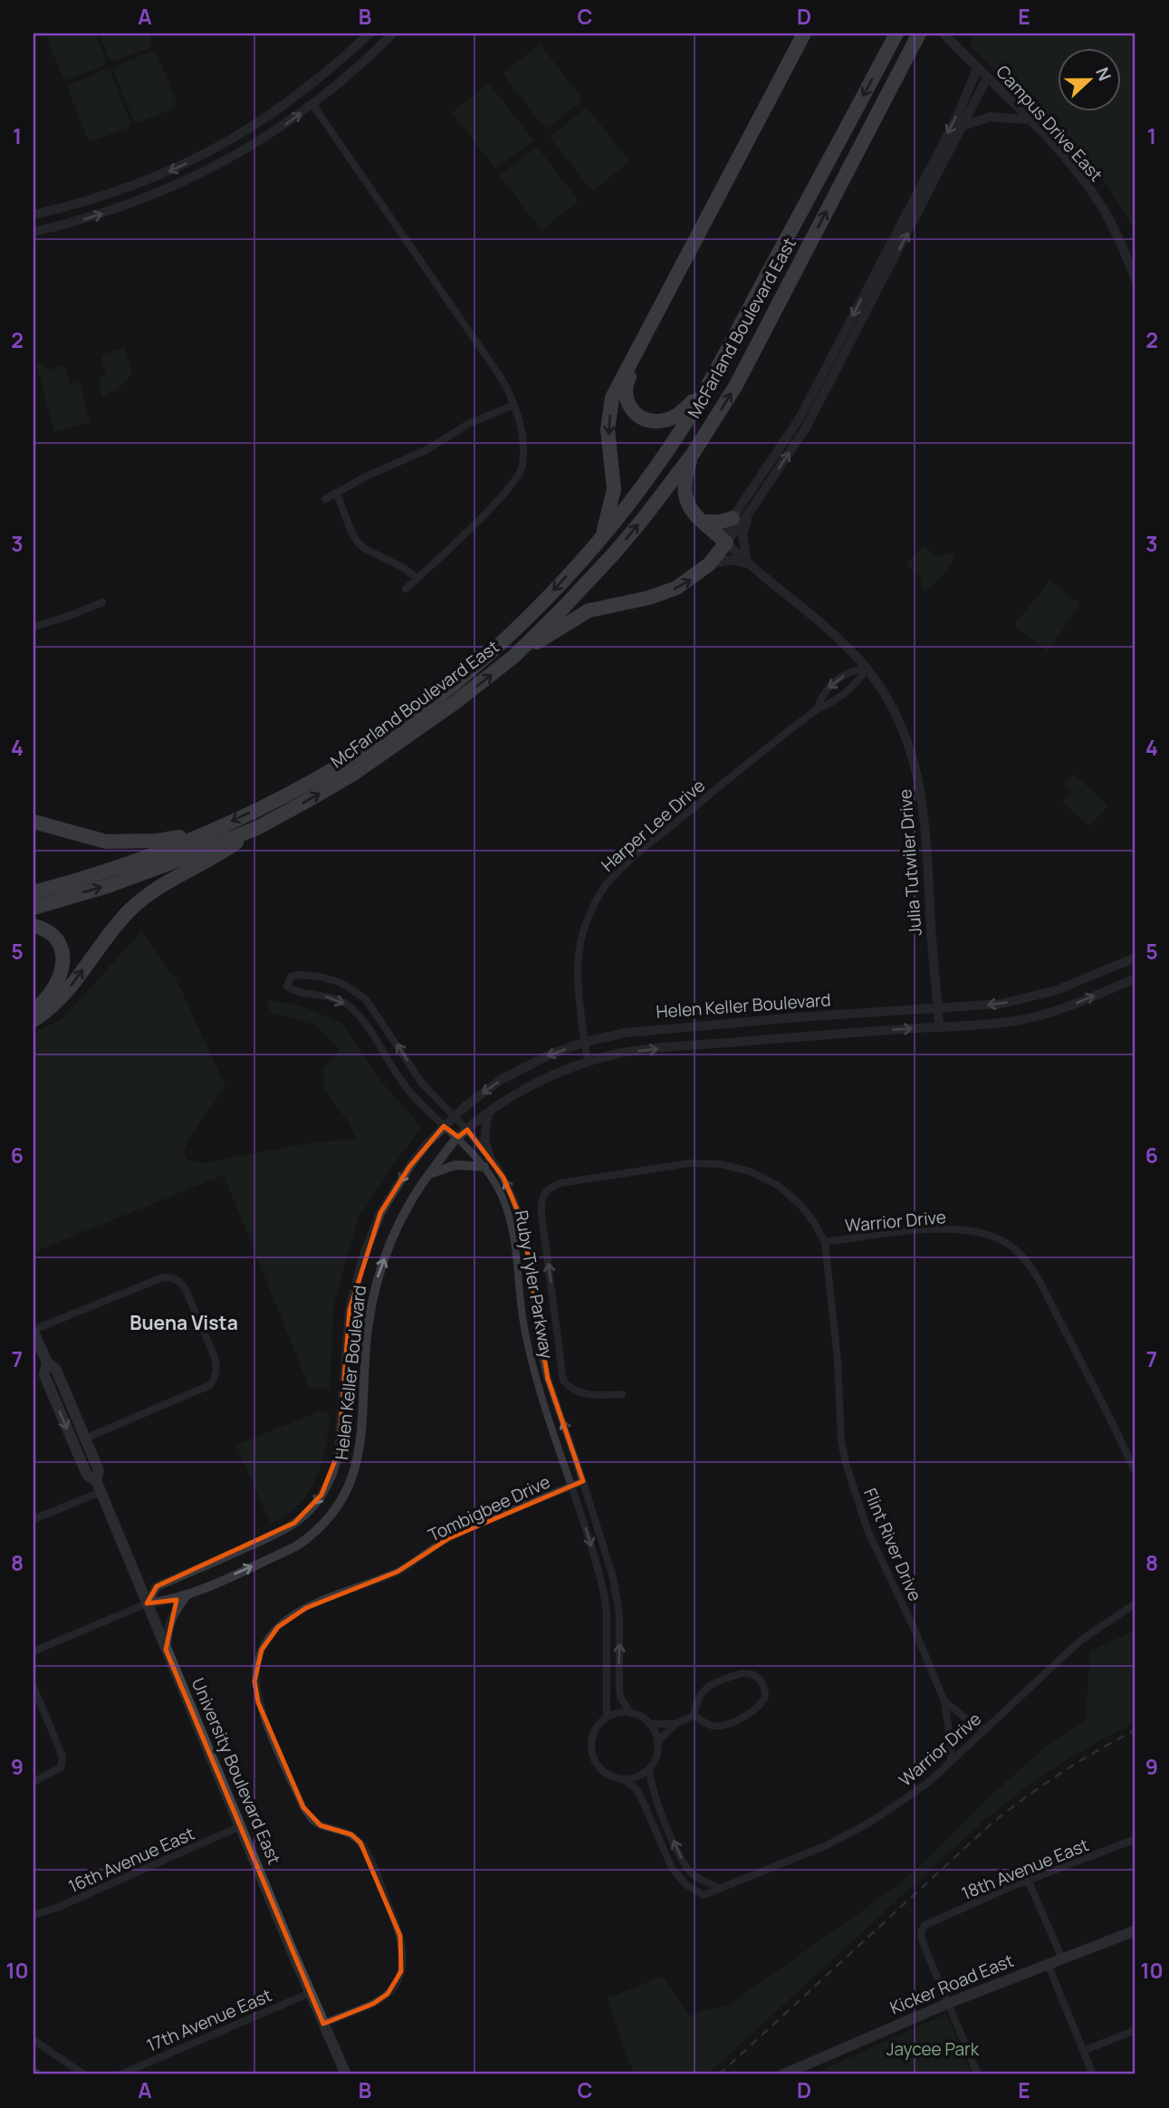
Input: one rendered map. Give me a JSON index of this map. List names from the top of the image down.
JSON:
{
  "streets": {
    "highway": ["McFarland Boulevard East"],
    "main road": ["University Boulevard East", "Kicker Road East"],
    "street": [
      "Campus Drive East",
      "Harper Lee Drive",
      "Julia Tutwiler Drive",
      "Helen Keller Boulevard",
      "Warrior Drive",
      "Ruby Tyler Parkway",
      "Tombigbee Drive",
      "Flint River Drive",
      "16th Avenue East",
      "18th Avenue East",
      "17th Avenue East"
    ]
  },
  "crossings": [
    ["Harper Lee Drive", "Julia Tutwiler Drive"],
    ["Harper Lee Drive", "Helen Keller Boulevard"],
    ["Julia Tutwiler Drive", "Helen Keller Boulevard"],
    ["Helen Keller Boulevard", "Ruby Tyler Parkway"],
    ["Helen Keller Boulevard", "University Boulevard East"],
    ["Warrior Drive", "Ruby Tyler Parkway"],
    ["Warrior Drive", "Flint River Drive"],
    ["Ruby Tyler Parkway", "Tombigbee Drive"],
    ["Tombigbee Drive", "University Boulevard East"],
    ["University Boulevard East", "16th Avenue East"],
    ["University Boulevard East", "17th Avenue East"],
    ["18th Avenue East", "Kicker Road East"]
  ],
  "districts": ["Buena Vista"],
  "parks": ["Jaycee Park"],
  "north": "right",
  "grid": {
    "columns": [
      "A",
      "B",
      "C",
      "D",
      "E"
    ],
    "rows": [
      "1",
      "2",
      "3",
      "4",
      "5",
      "6",
      "7",
      "8",
      "9",
      "10"
    ]
  }
}
